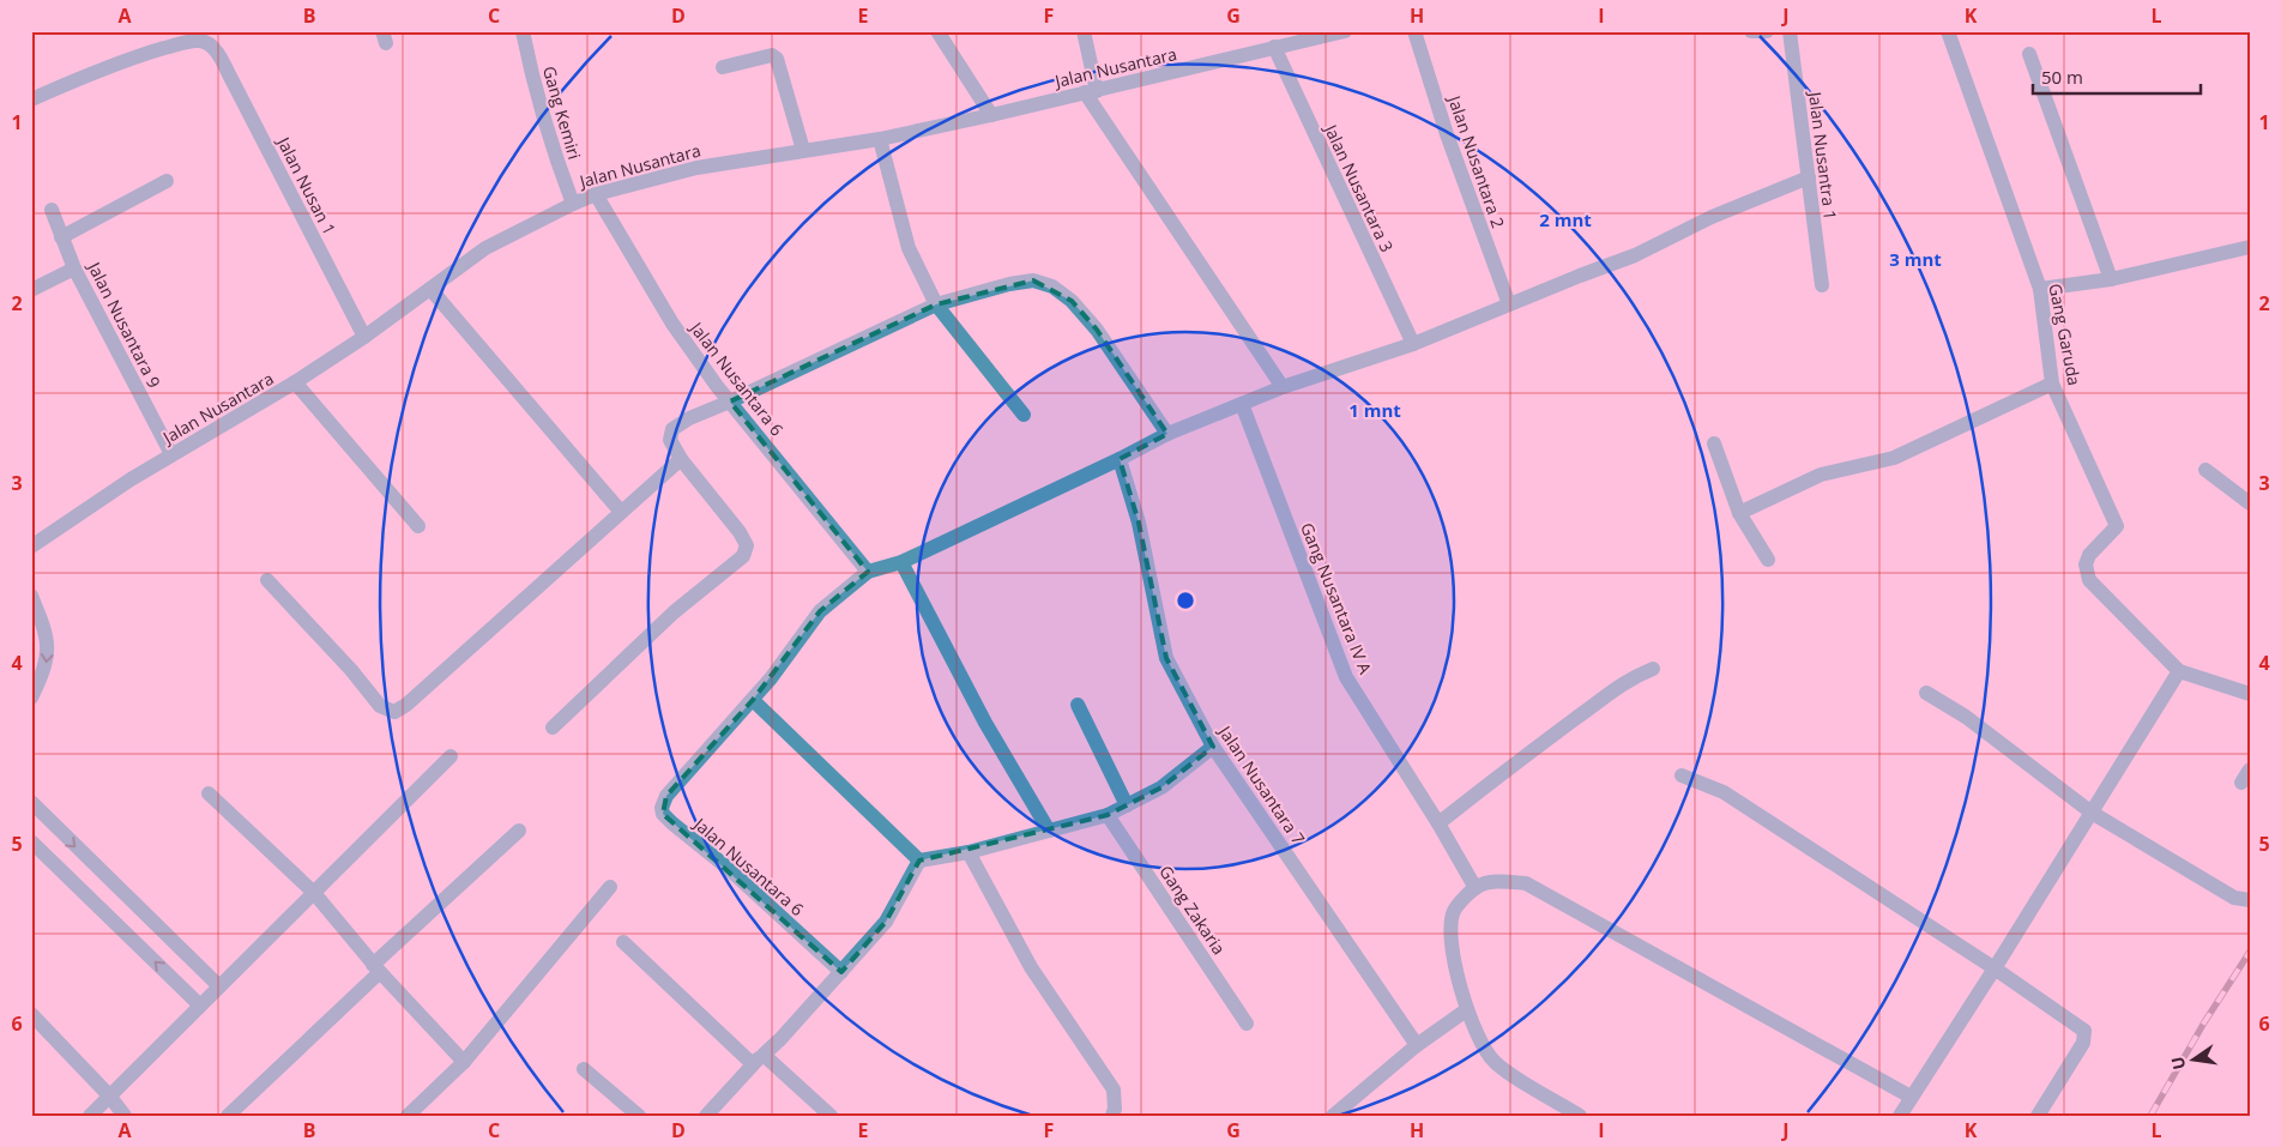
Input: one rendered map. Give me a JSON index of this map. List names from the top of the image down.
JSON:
{
  "streets": {
    "street": [
      "Jalan Nusantara",
      "Gang Kemiri",
      "Jalan Nusantra 1",
      "Jalan Nusantara 2",
      "Jalan Nusan 1",
      "Jalan Nusantara 3",
      "Jalan Nusantara 9",
      "Gang Garuda",
      "Jalan Nusantara 6",
      "Gang Nusantara IV A",
      "Jalan Nusantara 7",
      "Gang Zakaria"
    ]
  },
  "crossings": [
    ["Jalan Nusantara", "Gang Kemiri"],
    ["Jalan Nusantara", "Jalan Nusan 1"],
    ["Jalan Nusantara", "Jalan Nusantara 3"],
    ["Jalan Nusantara", "Jalan Nusantara 9"],
    ["Jalan Nusantara", "Jalan Nusantara 6"]
  ],
  "scale_bar": "50 m",
  "north": "left",
  "grid": {
    "columns": [
      "A",
      "B",
      "C",
      "D",
      "E",
      "F",
      "G",
      "H",
      "I",
      "J",
      "K",
      "L"
    ],
    "rows": [
      "1",
      "2",
      "3",
      "4",
      "5",
      "6"
    ]
  },
  "rings": ["2 mnt", "3 mnt", "1 mnt"]
}
